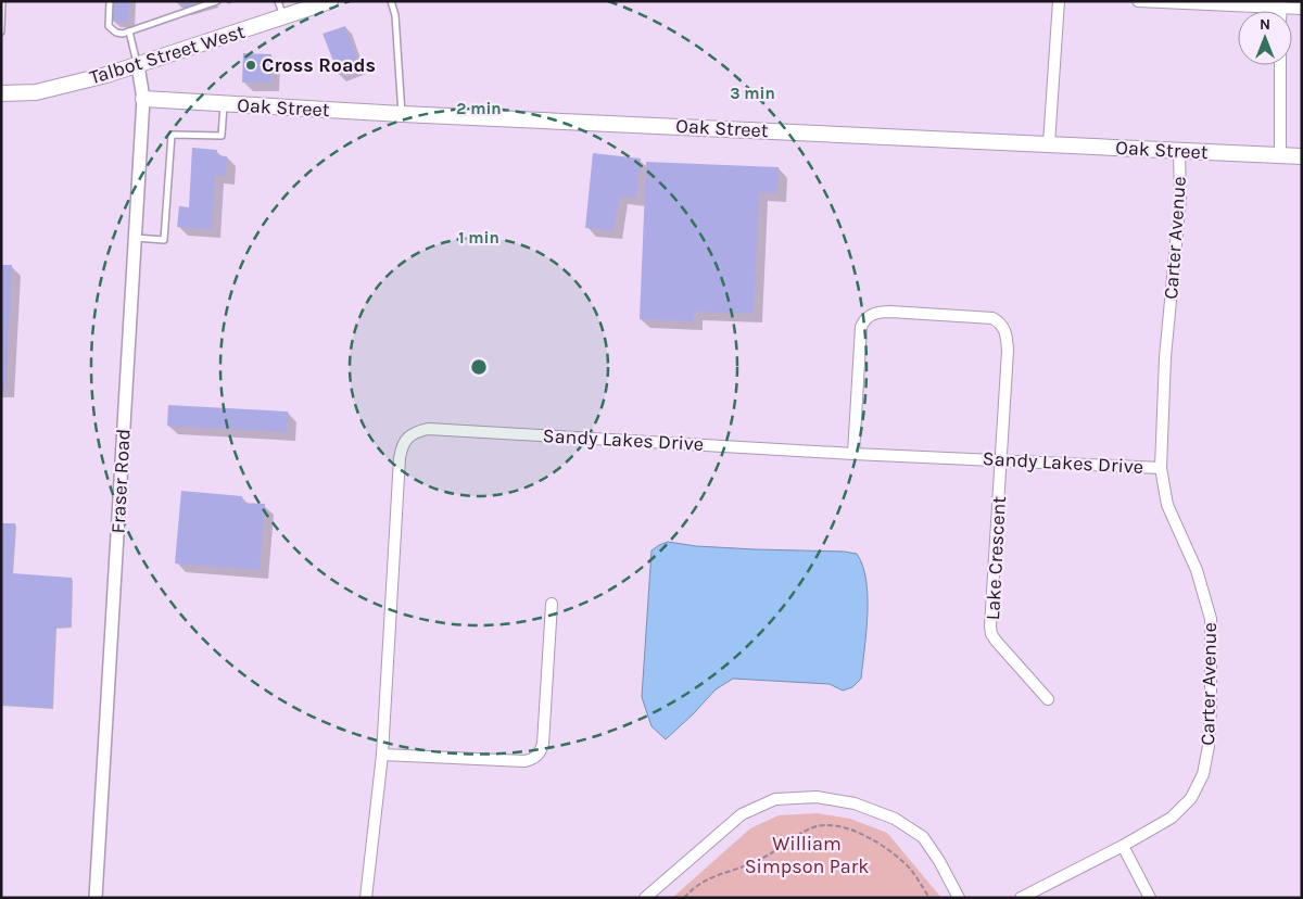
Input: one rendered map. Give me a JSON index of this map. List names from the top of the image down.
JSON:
{
  "streets": {
    "main road": ["Talbot Street West", "Oak Street"],
    "street": [
      "Carter Avenue",
      "Sandy Lakes Drive",
      "Fraser Road",
      "Lake Crescent"
    ]
  },
  "crossings": [
    ["Talbot Street West", "Fraser Road"],
    ["Oak Street", "Carter Avenue"],
    ["Oak Street", "Fraser Road"],
    ["Carter Avenue", "Sandy Lakes Drive"],
    ["Sandy Lakes Drive", "Lake Crescent"]
  ],
  "parks": ["William Simpson Park"],
  "places": ["Cross Roads"],
  "north": "top",
  "rings": ["3 min", "2 min", "1 min"]
}
